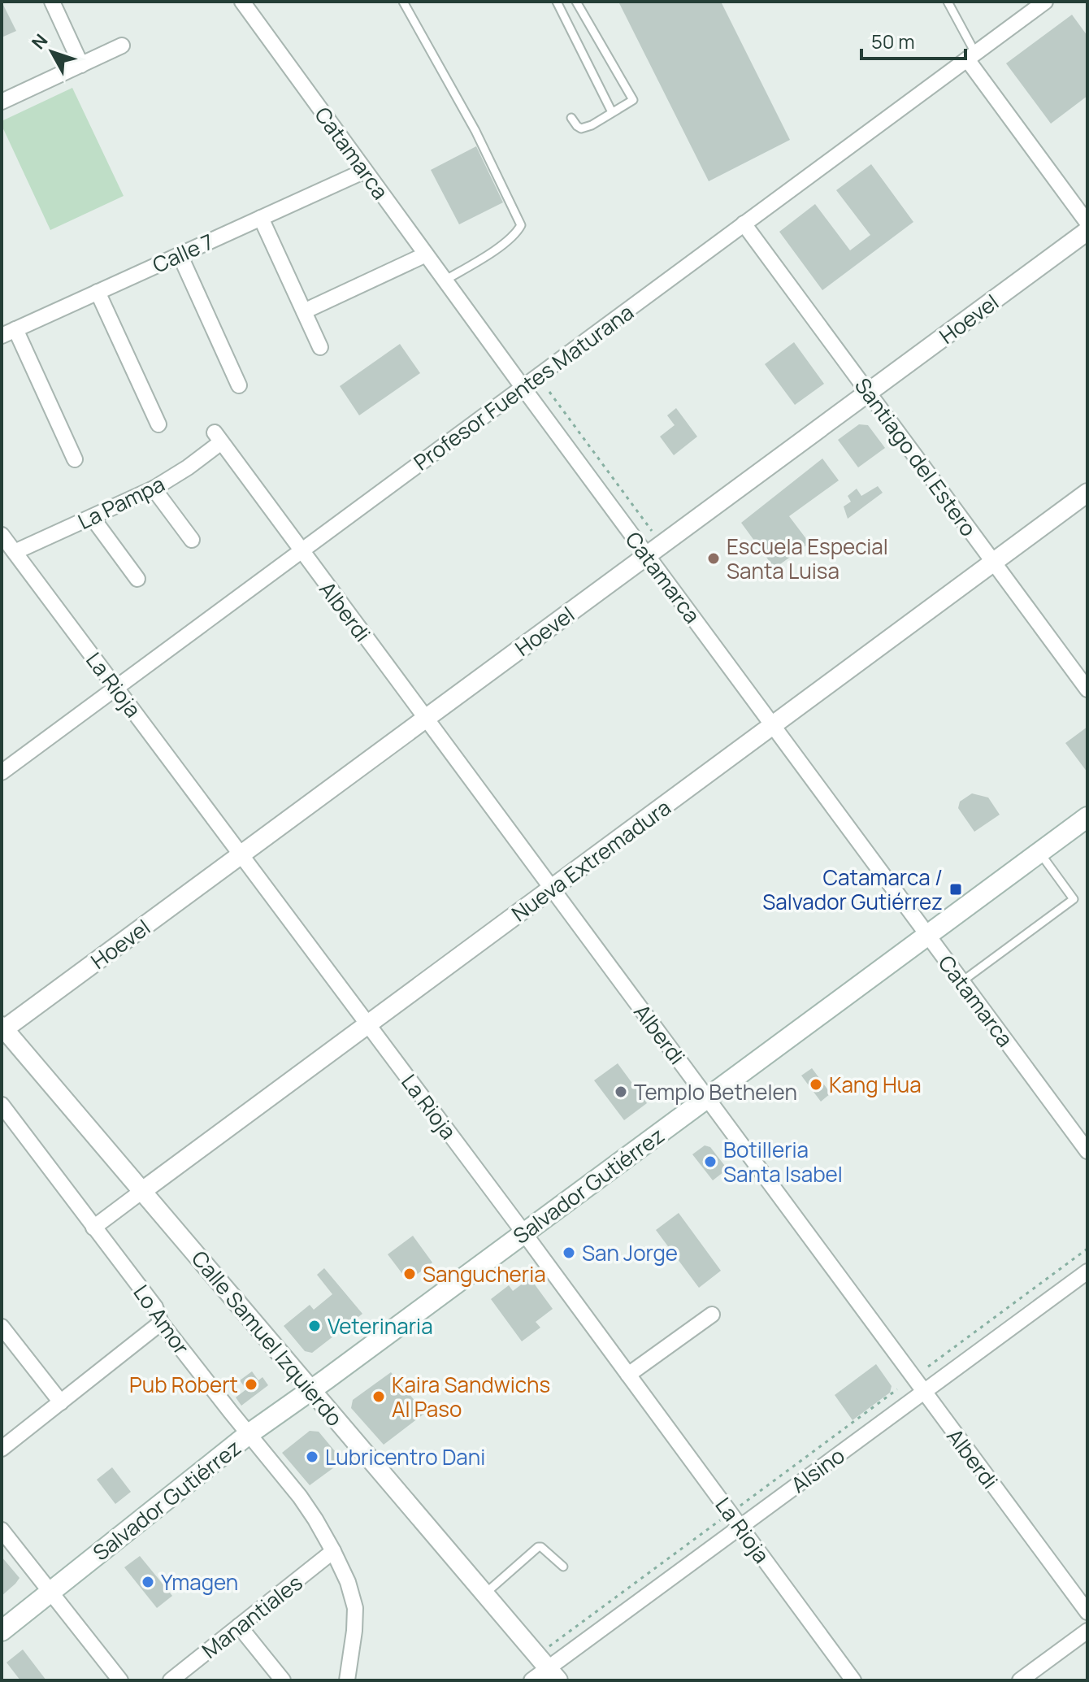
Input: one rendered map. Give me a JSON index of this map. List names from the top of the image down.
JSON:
{
  "streets": {
    "main road": ["Salvador Gutiérrez"],
    "street": [
      "Catamarca",
      "Calle 7",
      "Hoevel",
      "Profesor Fuentes Maturana",
      "Santiago del Estero",
      "La Pampa",
      "Alberdi",
      "La Rioja",
      "Nueva Extremadura",
      "Lo Amor",
      "Calle Samuel Izquierdo",
      "Alsino",
      "Manantiales"
    ]
  },
  "crossings": [
    ["Catamarca", "Calle 7"],
    ["Catamarca", "Hoevel"],
    ["Catamarca", "Profesor Fuentes Maturana"],
    ["Catamarca", "Nueva Extremadura"],
    ["Catamarca", "Salvador Gutiérrez"],
    ["Hoevel", "Santiago del Estero"],
    ["Hoevel", "Alberdi"],
    ["Hoevel", "La Rioja"],
    ["Hoevel", "Calle Samuel Izquierdo"],
    ["Profesor Fuentes Maturana", "Santiago del Estero"],
    ["Profesor Fuentes Maturana", "Alberdi"],
    ["Profesor Fuentes Maturana", "La Rioja"],
    ["Santiago del Estero", "Nueva Extremadura"],
    ["La Pampa", "Alberdi"],
    ["La Pampa", "La Rioja"],
    ["Alberdi", "Nueva Extremadura"],
    ["Alberdi", "Salvador Gutiérrez"],
    ["Alberdi", "Alsino"],
    ["La Rioja", "Nueva Extremadura"],
    ["La Rioja", "Salvador Gutiérrez"],
    ["La Rioja", "Alsino"],
    ["Nueva Extremadura", "Lo Amor"],
    ["Nueva Extremadura", "Calle Samuel Izquierdo"],
    ["Salvador Gutiérrez", "Lo Amor"],
    ["Salvador Gutiérrez", "Calle Samuel Izquierdo"],
    ["Lo Amor", "Manantiales"],
    ["Calle Samuel Izquierdo", "Alsino"]
  ],
  "places": {
    "other": [
      "Escuela Especial Santa Luisa",
      "Kang Hua",
      "Templo Bethelen",
      "Botilleria Santa Isabel",
      "San Jorge",
      "Sangucheria",
      "Veterinaria",
      "Pub Robert",
      "Kaira Sandwichs Al Paso",
      "Lubricentro Dani",
      "Ymagen"
    ],
    "transit": ["Catamarca / Salvador Gutiérrez"]
  },
  "scale_bar": "50 m",
  "north": "top left"
}
